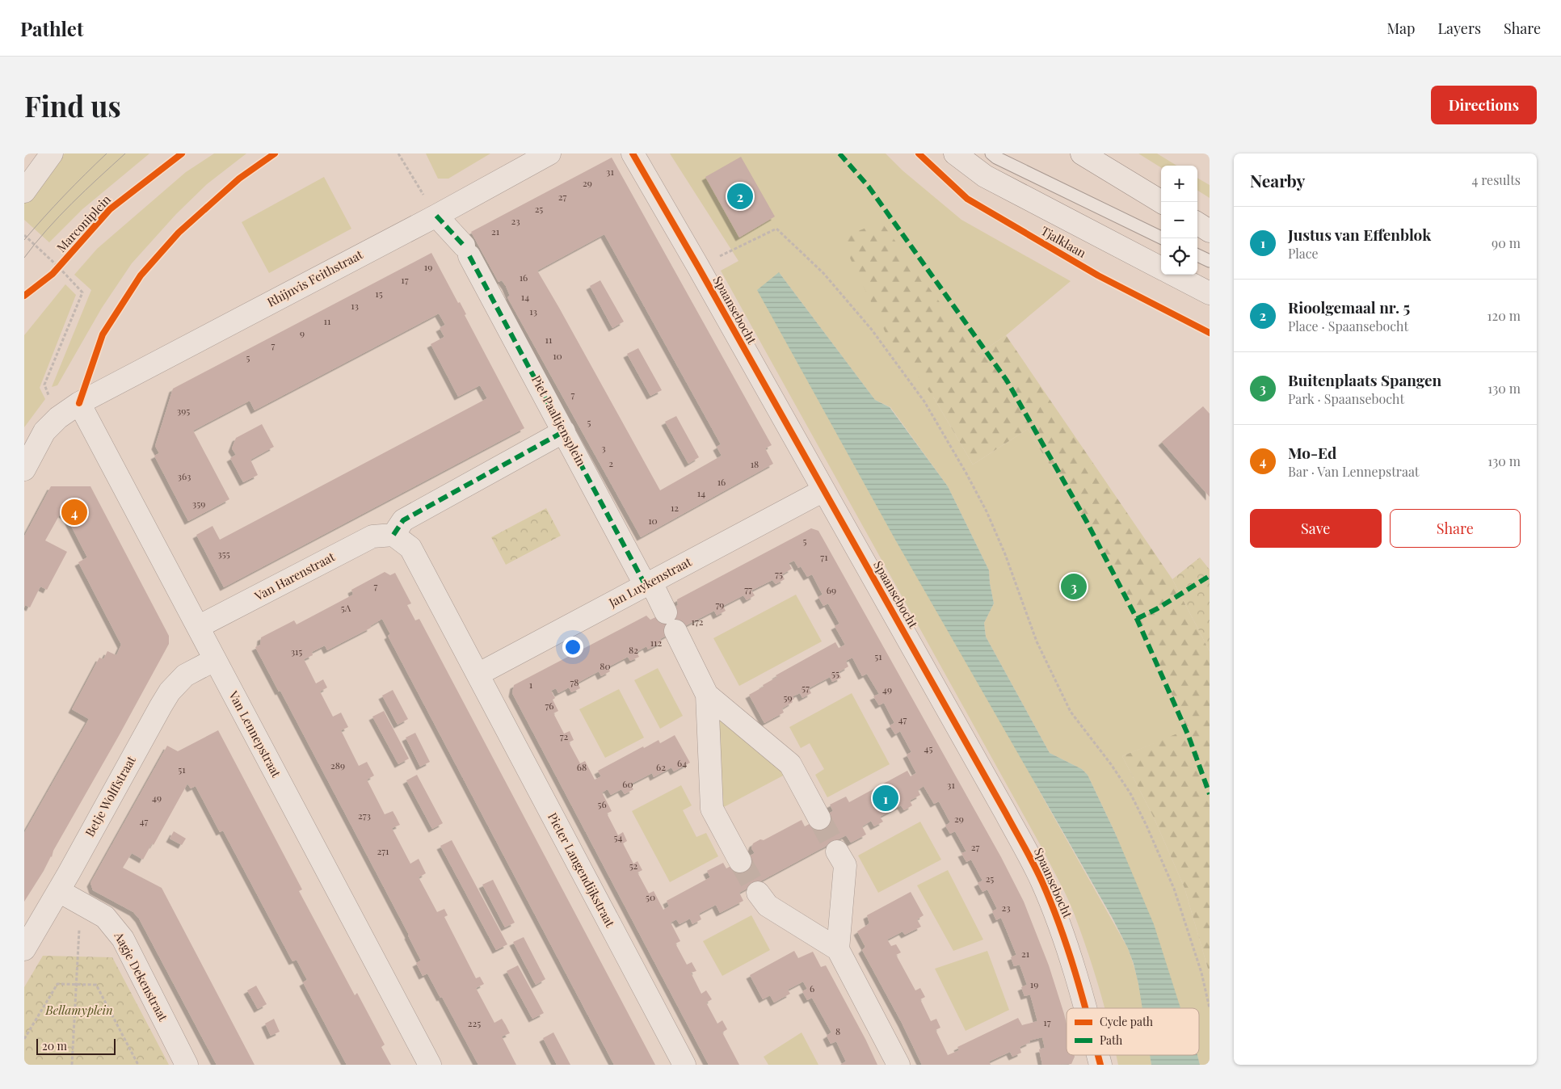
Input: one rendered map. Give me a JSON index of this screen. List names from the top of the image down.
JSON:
{
  "streets": {
    "street": [
      "Tjalklaan",
      "Rhijnvis Feithstraat",
      "Spaansebocht",
      "Piet Paaltjensplein",
      "Van Harenstraat",
      "Jan Luykenstraat",
      "Van Lennepstraat",
      "Betje Wolffstraat",
      "Pieter Langendijkstraat",
      "Aagje Dekenstraat"
    ],
    "cycle path": ["Marconiplein"]
  },
  "crossings": [
    ["Rhijnvis Feithstraat", "Piet Paaltjensplein"],
    ["Rhijnvis Feithstraat", "Van Lennepstraat"],
    ["Spaansebocht", "Jan Luykenstraat"],
    ["Piet Paaltjensplein", "Jan Luykenstraat"],
    ["Van Harenstraat", "Van Lennepstraat"],
    ["Jan Luykenstraat", "Pieter Langendijkstraat"],
    ["Van Lennepstraat", "Betje Wolffstraat"],
    ["Betje Wolffstraat", "Aagje Dekenstraat"]
  ],
  "parks": ["Bellamyplein"],
  "house_numbers": [
    "31",
    "29",
    "27",
    "25",
    "23",
    "21",
    "19",
    "16",
    "17",
    "15",
    "14",
    "13",
    "13",
    "11",
    "9",
    "11",
    "7",
    "10",
    "5",
    "7",
    "395",
    "5",
    "3",
    "2",
    "18",
    "363",
    "16",
    "14",
    "359",
    "12",
    "10",
    "5",
    "355",
    "71",
    "75",
    "7",
    "77",
    "69",
    "79",
    "5A",
    "172",
    "112",
    "82",
    "315",
    "51",
    "80",
    "55",
    "78",
    "1",
    "57",
    "49",
    "59",
    "76",
    "47",
    "72",
    "45",
    "64",
    "289",
    "68",
    "62",
    "51",
    "60",
    "31",
    "49",
    "56",
    "273",
    "29",
    "47",
    "54",
    "27",
    "271",
    "52",
    "25",
    "50",
    "23",
    "21",
    "19",
    "6",
    "17",
    "225",
    "8"
  ],
  "legend": ["Cycle path", "Path"],
  "scale_bar": "20 m",
  "page": {
    "header": "Pathlet",
    "nav": ["Map", "Layers", "Share"],
    "buttons": [
      "Directions",
      ["Save", "Share"]
    ],
    "title": "Find us",
    "heading": ["Nearby", "4 results"],
    "map_buttons": ["+", "−"],
    "pins": [
      "2",
      "4",
      "3",
      "1"
    ],
    "list": [
      {
        "mark": "1",
        "name": "Justus van Effenblok",
        "note": "Place",
        "value": "90 m"
      },
      {
        "mark": "2",
        "name": "Rioolgemaal nr. 5",
        "note": "Place · Spaansebocht",
        "value": "120 m"
      },
      {
        "mark": "3",
        "name": "Buitenplaats Spangen",
        "note": "Park · Spaansebocht",
        "value": "130 m"
      },
      {
        "mark": "4",
        "name": "Mo-Ed",
        "note": "Bar · Van Lennepstraat",
        "value": "130 m"
      }
    ],
    "scale": "20 m"
  }
}
